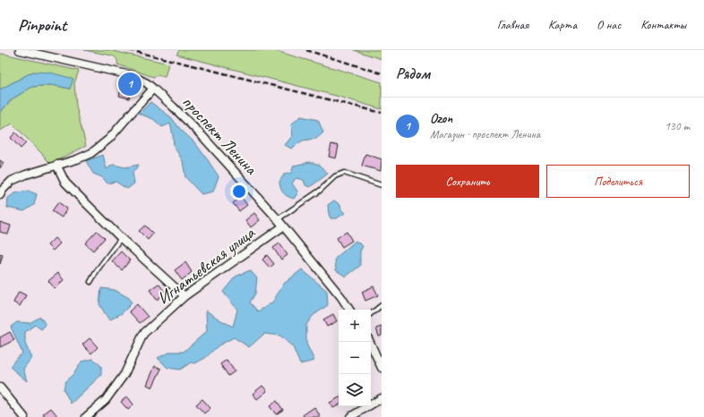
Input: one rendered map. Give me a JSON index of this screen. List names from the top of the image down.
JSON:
{
  "streets": {
    "street": ["проспект Ленина", "Игнатьевская улица"]
  },
  "crossings": [
    ["проспект Ленина", "Игнатьевская улица"]
  ],
  "page": {
    "header": "Pinpoint",
    "nav": [
      "Главная",
      "Карта",
      "О нас",
      "Контакты"
    ],
    "heading": "Рядом",
    "pins": "1",
    "list": [
      {
        "mark": "1",
        "name": "Ozon",
        "note": "Магазин · проспект Ленина",
        "value": "130 m"
      }
    ],
    "buttons": ["Сохранить", "Поделиться"],
    "map_buttons": ["+", "−"]
  }
}
